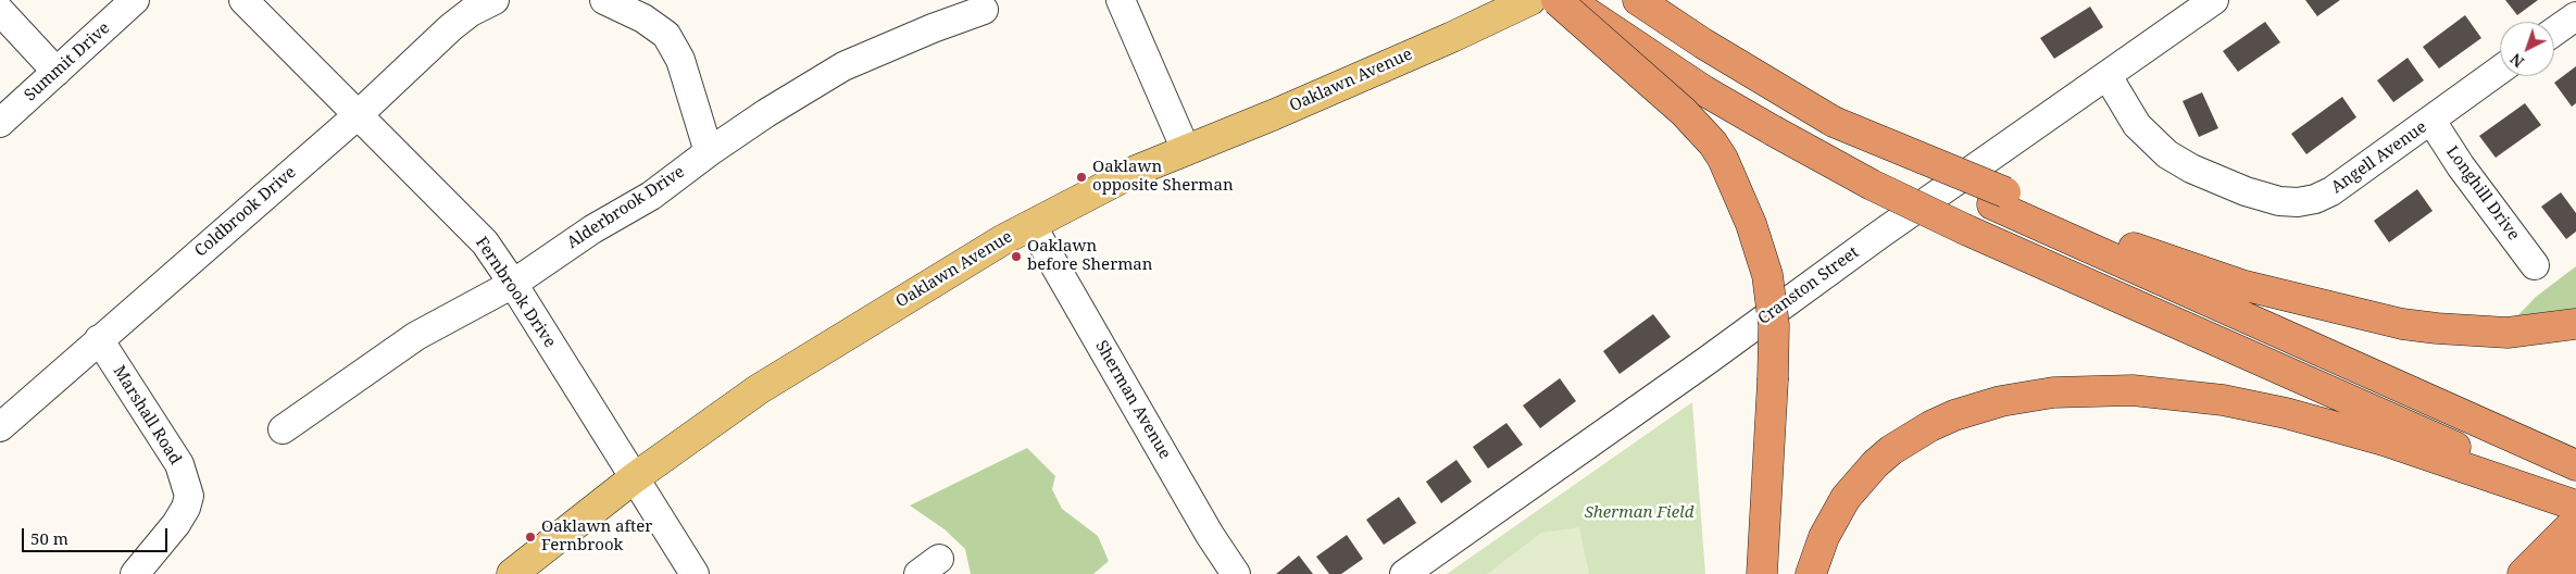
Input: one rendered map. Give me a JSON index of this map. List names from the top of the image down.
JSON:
{
  "streets": {
    "main road": ["Oaklawn Avenue"],
    "street": [
      "Summit Drive",
      "Angell Avenue",
      "Longhill Drive",
      "Alderbrook Drive",
      "Coldbrook Drive",
      "Cranston Street",
      "Fernbrook Drive",
      "Sherman Avenue",
      "Marshall Road"
    ]
  },
  "crossings": [
    ["Oaklawn Avenue", "Fernbrook Drive"],
    ["Oaklawn Avenue", "Sherman Avenue"],
    ["Angell Avenue", "Longhill Drive"],
    ["Angell Avenue", "Cranston Street"],
    ["Alderbrook Drive", "Fernbrook Drive"],
    ["Coldbrook Drive", "Fernbrook Drive"],
    ["Coldbrook Drive", "Marshall Road"]
  ],
  "parks": ["Sherman Field"],
  "places": ["Oaklawn opposite Sherman", "Oaklawn before Sherman", "Oaklawn after Fernbrook"],
  "scale_bar": "50 m",
  "north": "bottom left"
}
